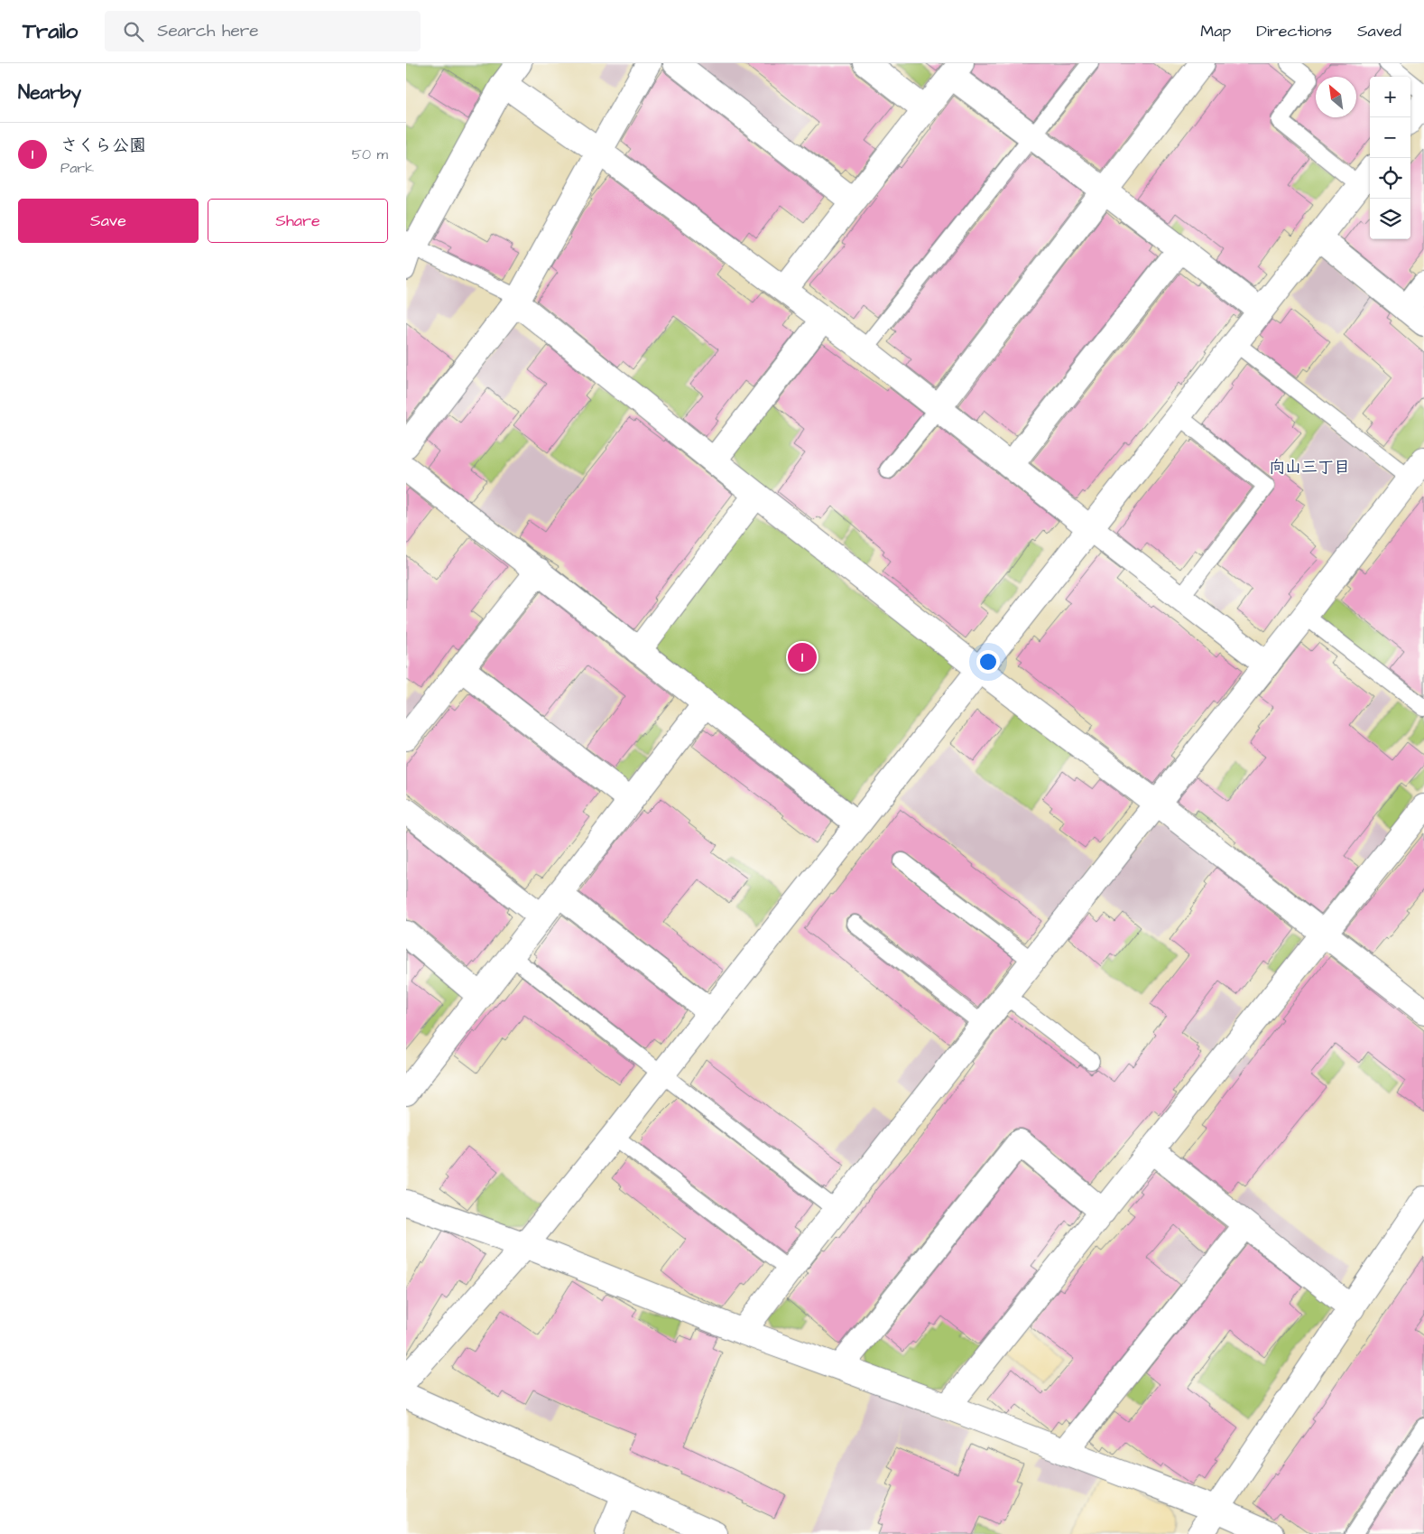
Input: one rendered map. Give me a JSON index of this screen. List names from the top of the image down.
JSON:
{
  "districts": ["向山三丁目"],
  "north": "top left",
  "page": {
    "header": "Trailo",
    "search": "Search here",
    "nav": ["Map", "Directions", "Saved"],
    "heading": "Nearby",
    "map_buttons": ["+", "−"],
    "list": [
      {
        "mark": "1",
        "name": "さくら公園",
        "note": "Park",
        "value": "50 m"
      }
    ],
    "buttons": ["Save", "Share"],
    "pins": "1"
  }
}
